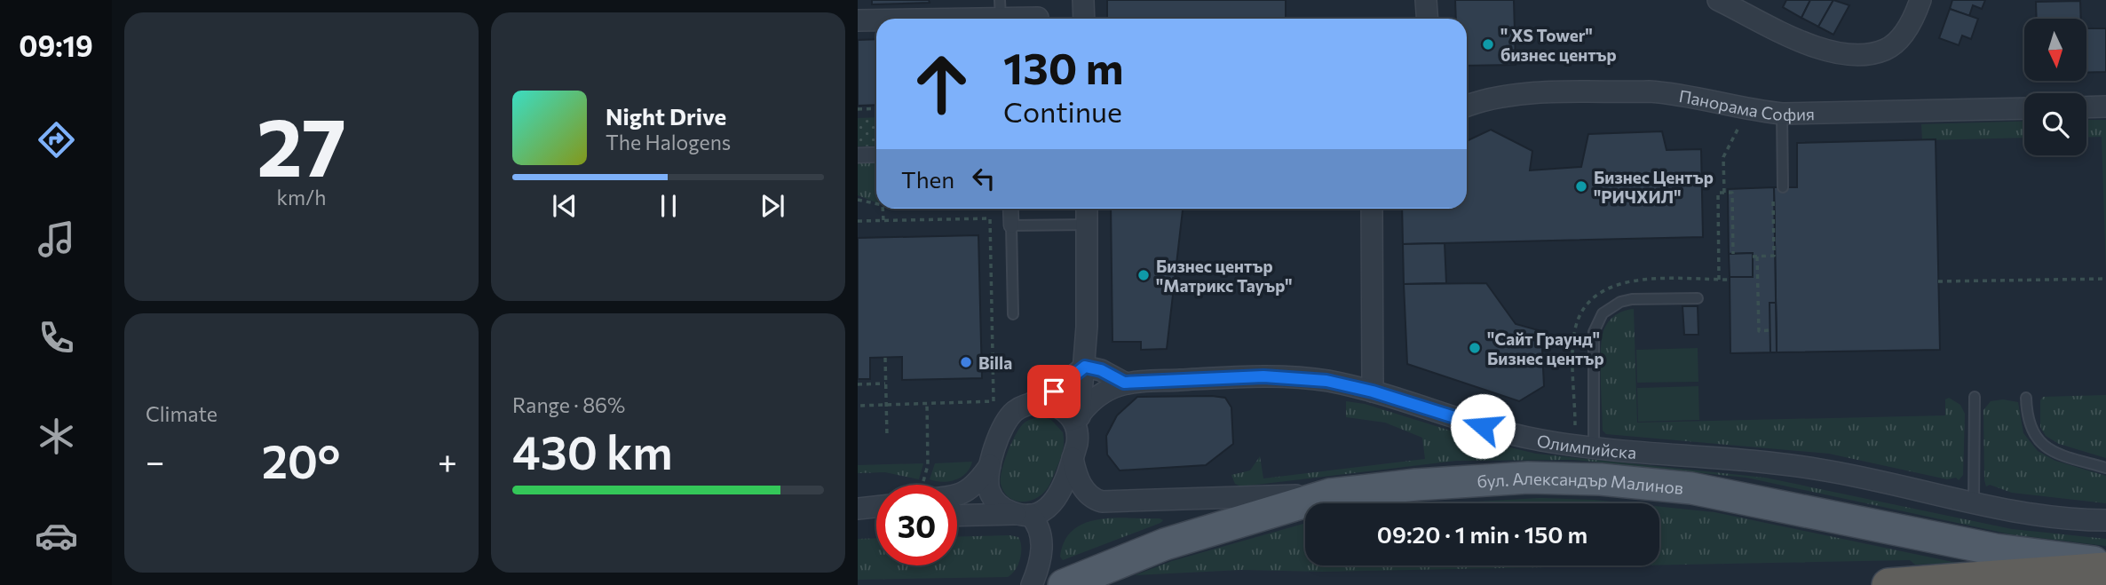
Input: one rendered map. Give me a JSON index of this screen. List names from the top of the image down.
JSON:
{
  "streets": {
    "main road": ["бул. Александър Малинов"],
    "street": ["Панорама София", "Олимпийска"]
  },
  "places": [
    "\" XS Tower\" бизнес център",
    "Бизнес Център \"РИЧХИЛ\"",
    "Бизнес център \"Матрикс Тауър\"",
    "\"Сайт Граунд\" Бизнес център",
    "Billa"
  ],
  "north": "bottom",
  "page": {
    "tabs": "09:19",
    "tile": [
      ["27", "km/h"],
      "Climate",
      ["Range · 86%", "430 km"]
    ],
    "turn": ["130 m", "Continue"],
    "song": ["Night Drive", "The Halogens"],
    "then": "Then",
    "heat": ["−", "20°", "+"],
    "limit": "30",
    "trip": "09:20 · 1 min · 150 m"
  }
}
